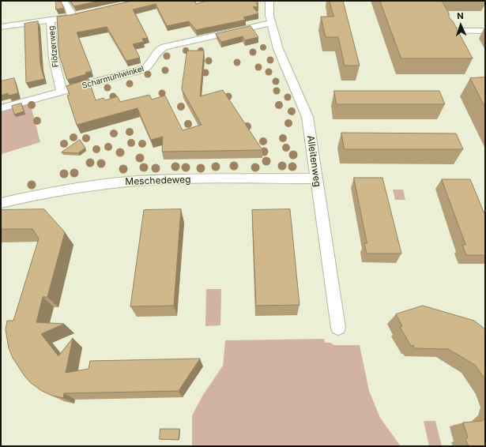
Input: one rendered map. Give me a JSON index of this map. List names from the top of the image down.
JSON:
{
  "streets": {
    "street": [
      "Flötzerweg",
      "Scharmühlwinkel",
      "Alleitenweg",
      "Meschedeweg"
    ]
  },
  "crossings": [
    ["Flötzerweg", "Scharmühlwinkel"],
    ["Scharmühlwinkel", "Alleitenweg"],
    ["Alleitenweg", "Meschedeweg"]
  ],
  "north": "top"
}
